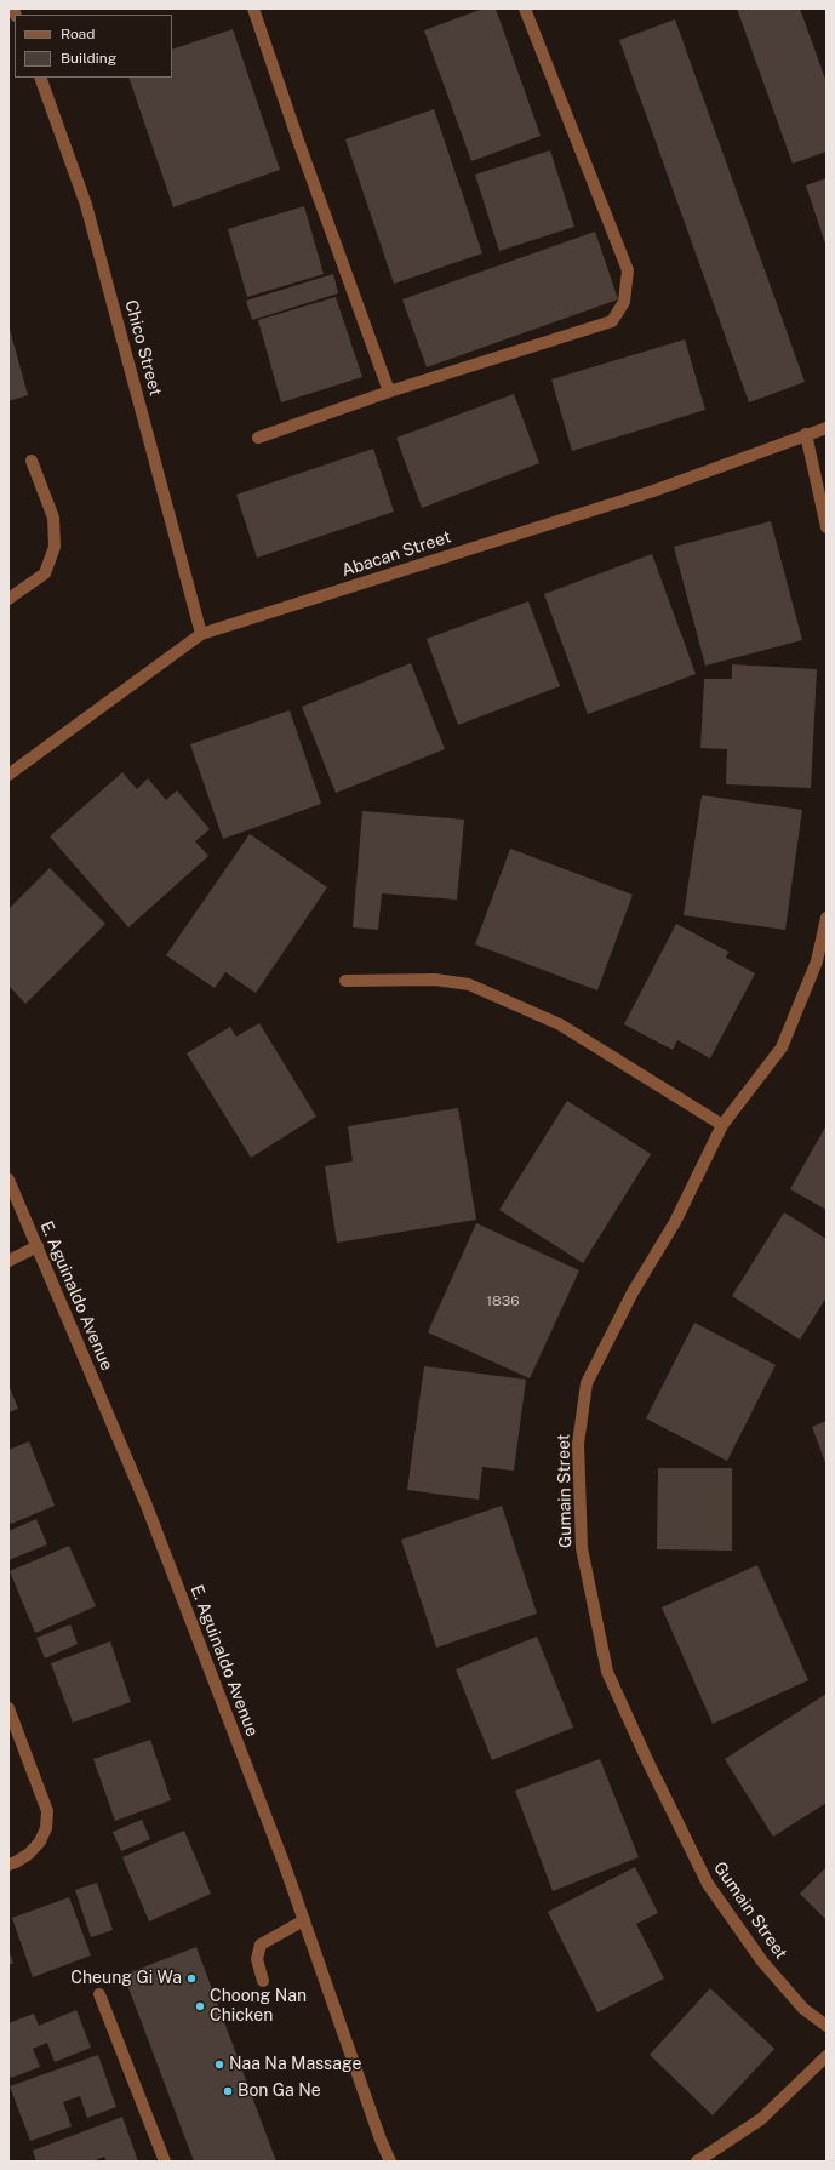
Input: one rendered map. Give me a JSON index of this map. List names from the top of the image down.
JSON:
{
  "streets": {
    "street": [
      "Chico Street",
      "Abacan Street",
      "E. Aguinaldo Avenue",
      "Gumain Street"
    ]
  },
  "crossings": [
    ["Chico Street", "Abacan Street"]
  ],
  "places": [
    "Cheung Gi Wa",
    "Choong Nan Chicken",
    "Naa Na Massage",
    "Bon Ga Ne"
  ],
  "house_numbers": ["1836"],
  "legend": ["Road", "Building"]
}
